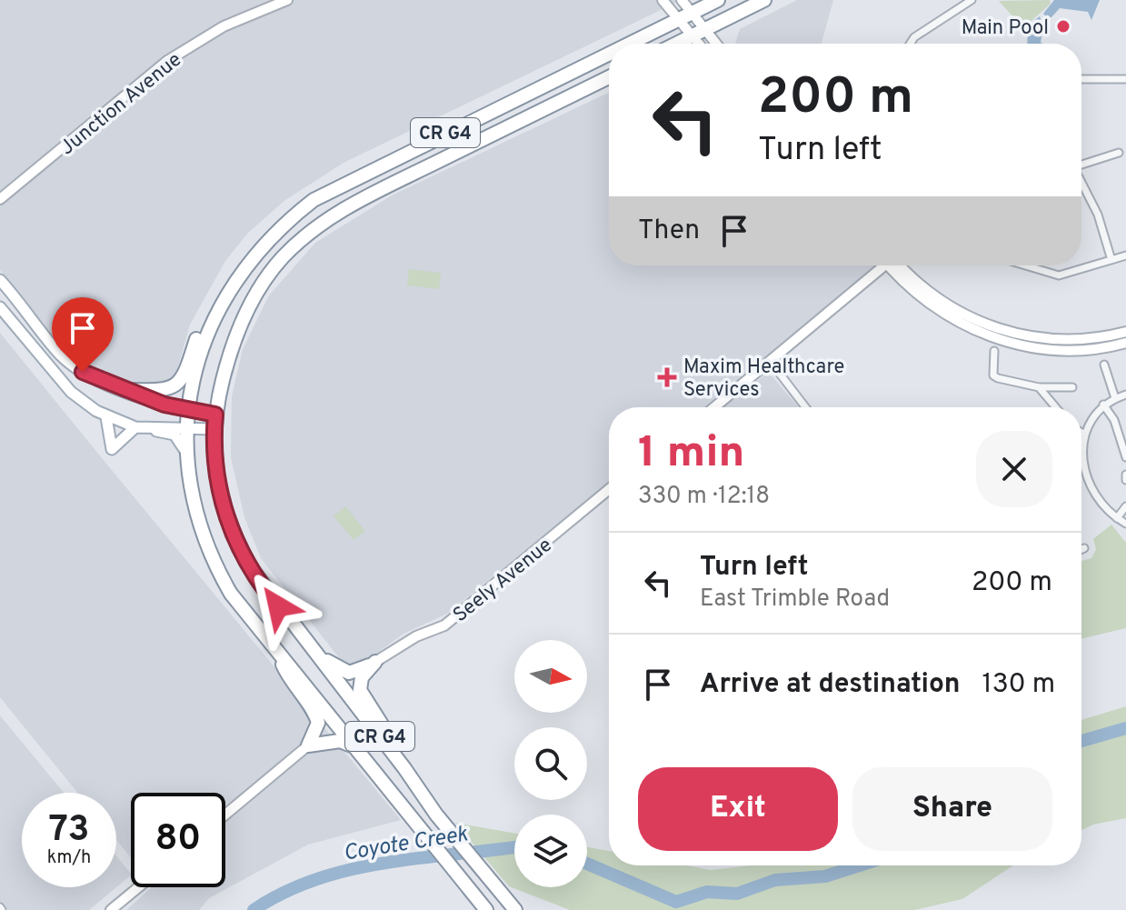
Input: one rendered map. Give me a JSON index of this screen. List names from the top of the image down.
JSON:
{
  "streets": {
    "highway": ["CR G4"],
    "street": ["Junction Avenue", "Seely Avenue"]
  },
  "water": ["Coyote Creek"],
  "places": {
    "other": ["Main Pool"],
    "health": ["Maxim Healthcare Services"]
  },
  "north": "right",
  "page": {
    "turn": ["200 m", "Turn left"],
    "then": "Then",
    "heading": ["1 min", "330 m · 12:18"],
    "list": [
      {
        "name": "Turn left",
        "note": "East Trimble Road",
        "value": "200 m"
      },
      {
        "name": "Arrive at destination",
        "value": "130 m"
      }
    ],
    "buttons": ["Exit", "Share"],
    "speed": "73 km/h",
    "limit": "80"
  }
}
